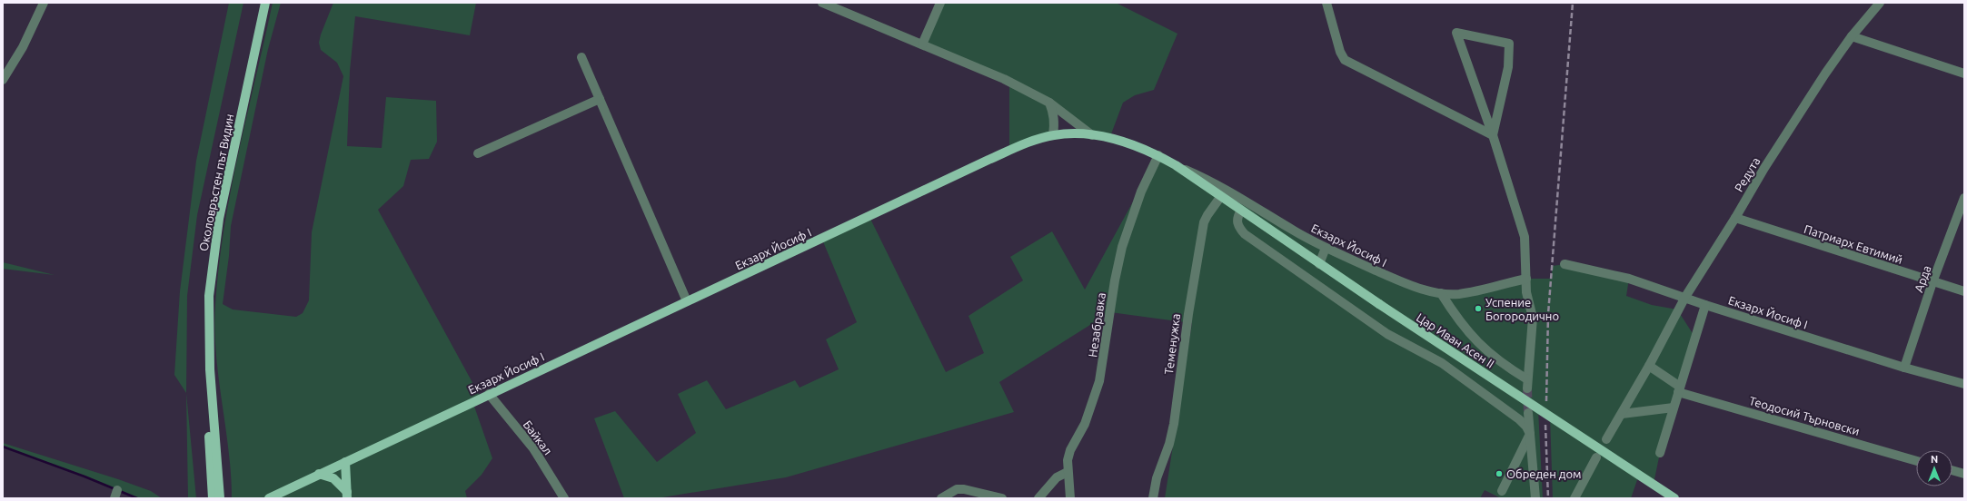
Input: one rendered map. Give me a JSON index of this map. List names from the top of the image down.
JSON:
{
  "streets": {
    "main road": ["Околовръстен път Видин", "Екзарх Йосиф I", "Цар Иван Асен II"],
    "street": [
      "Редута",
      "Патриарх Евтимий",
      "Арда",
      "Незабравка",
      "Теменужка",
      "Теодосий Търновски",
      "Байкал"
    ]
  },
  "crossings": [
    ["Редута", "Патриарх Евтимий"],
    ["Редута", "Екзарх Йосиф I"],
    ["Редута", "Теодосий Търновски"],
    ["Патриарх Евтимий", "Арда"],
    ["Екзарх Йосиф I", "Арда"],
    ["Екзарх Йосиф I", "Незабравка"],
    ["Екзарх Йосиф I", "Цар Иван Асен II"],
    ["Екзарх Йосиф I", "Теменужка"],
    ["Екзарх Йосиф I", "Байкал"],
    ["Цар Иван Асен II", "Теменужка"]
  ],
  "places": ["Успение Богородично", "Обреден дом"],
  "north": "top"
}
